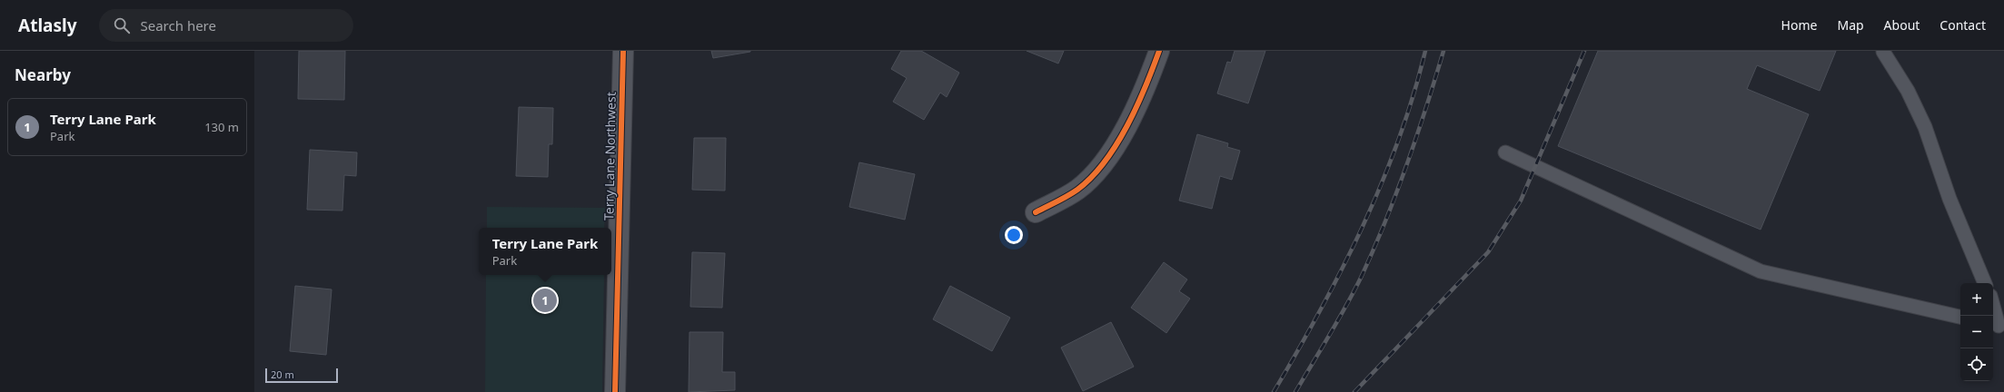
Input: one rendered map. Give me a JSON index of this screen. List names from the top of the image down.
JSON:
{
  "streets": {
    "street": ["Terry Lane Northwest"]
  },
  "scale_bar": "20 m",
  "page": {
    "header": "Atlasly",
    "search": "Search here",
    "nav": [
      "Home",
      "Map",
      "About",
      "Contact"
    ],
    "heading": "Nearby",
    "list": [
      {
        "mark": "1",
        "name": "Terry Lane Park",
        "note": "Park",
        "value": "130 m"
      }
    ],
    "popup": ["Terry Lane Park", "Park"],
    "map_buttons": ["+", "−"],
    "pins": "1",
    "scale": "20 m"
  }
}
